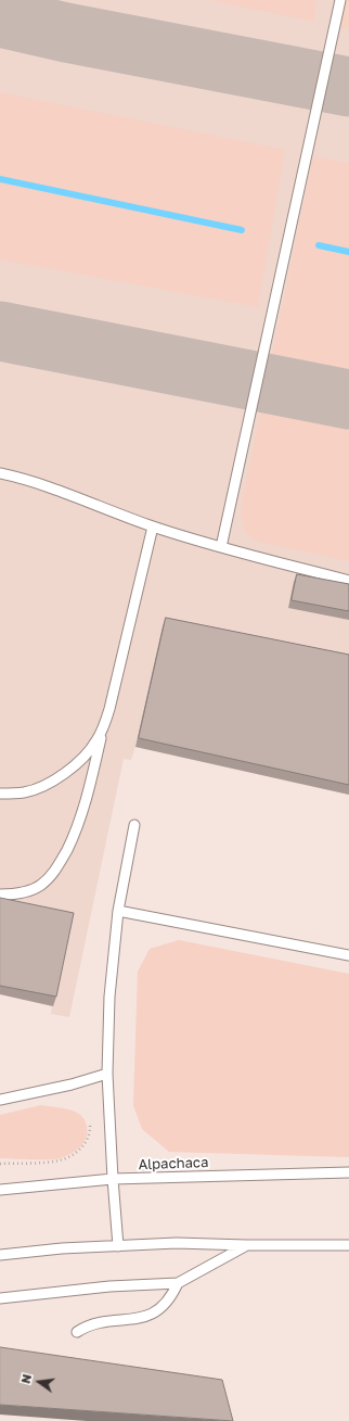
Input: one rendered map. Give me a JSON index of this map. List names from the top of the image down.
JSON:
{
  "streets": {
    "lane": ["Alpachaca"]
  },
  "north": "left"
}
